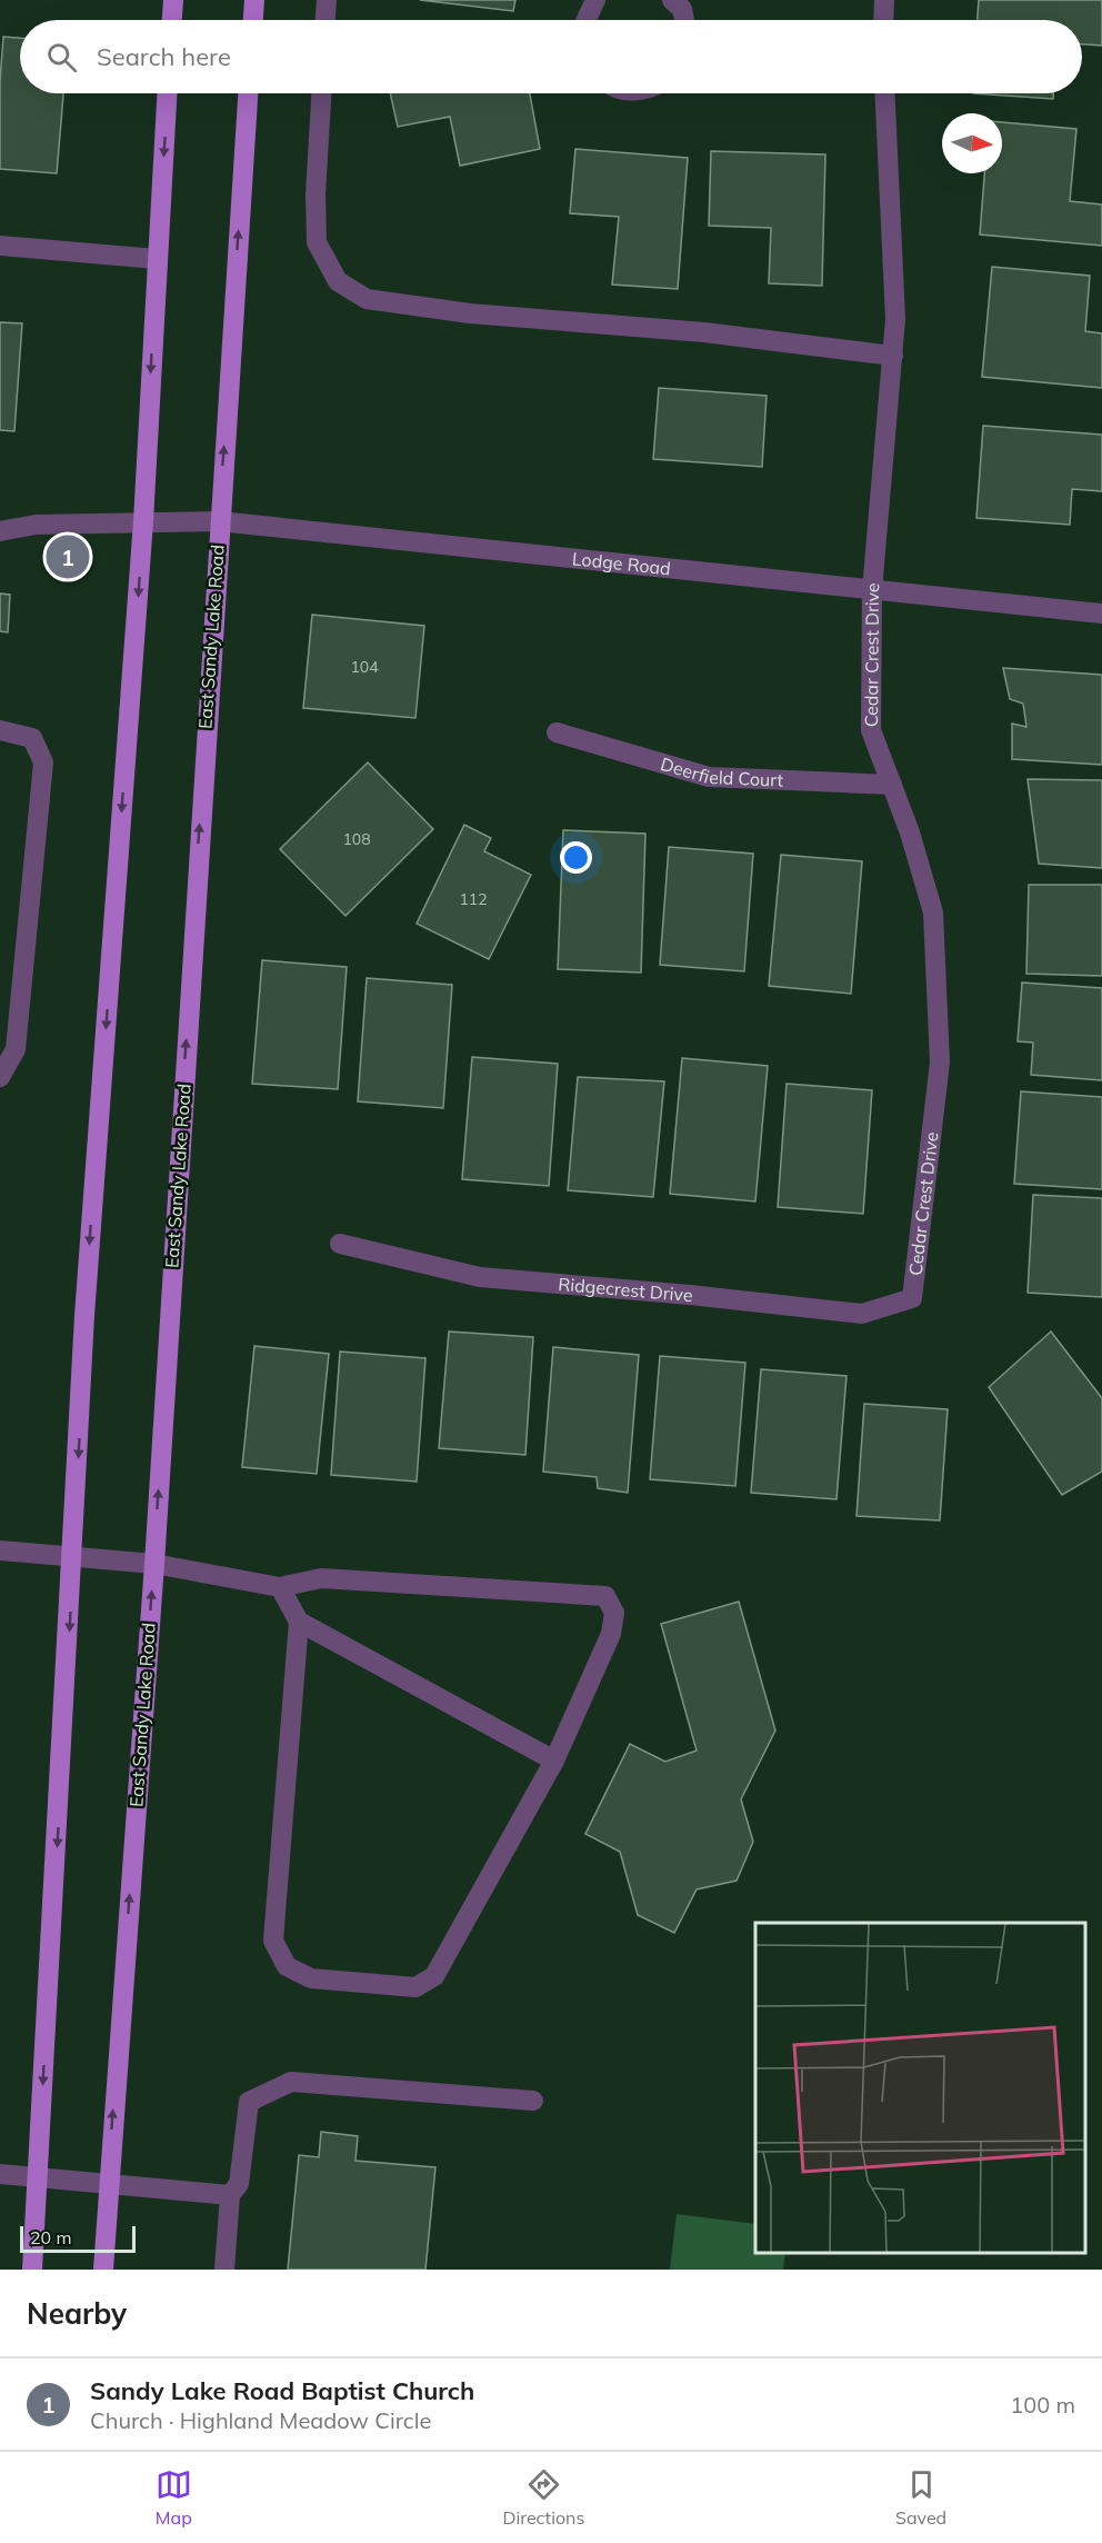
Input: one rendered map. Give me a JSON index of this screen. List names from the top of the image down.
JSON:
{
  "streets": {
    "main road": ["East Sandy Lake Road"],
    "street": [
      "Lodge Road",
      "Cedar Crest Drive",
      "Deerfield Court",
      "Ridgecrest Drive"
    ]
  },
  "crossings": [
    ["Lodge Road", "East Sandy Lake Road"],
    ["Lodge Road", "Cedar Crest Drive"],
    ["Cedar Crest Drive", "Deerfield Court"],
    ["Cedar Crest Drive", "Ridgecrest Drive"]
  ],
  "house_numbers": ["104", "108", "112"],
  "scale_bar": "20 m",
  "north": "right",
  "page": {
    "search": "Search here",
    "pins": "1",
    "scale": "20 m",
    "heading": "Nearby",
    "list": [
      {
        "mark": "1",
        "name": "Sandy Lake Road Baptist Church",
        "note": "Church · Highland Meadow Circle",
        "value": "100 m"
      }
    ],
    "nav": ["Map", "Directions", "Saved"]
  }
}
